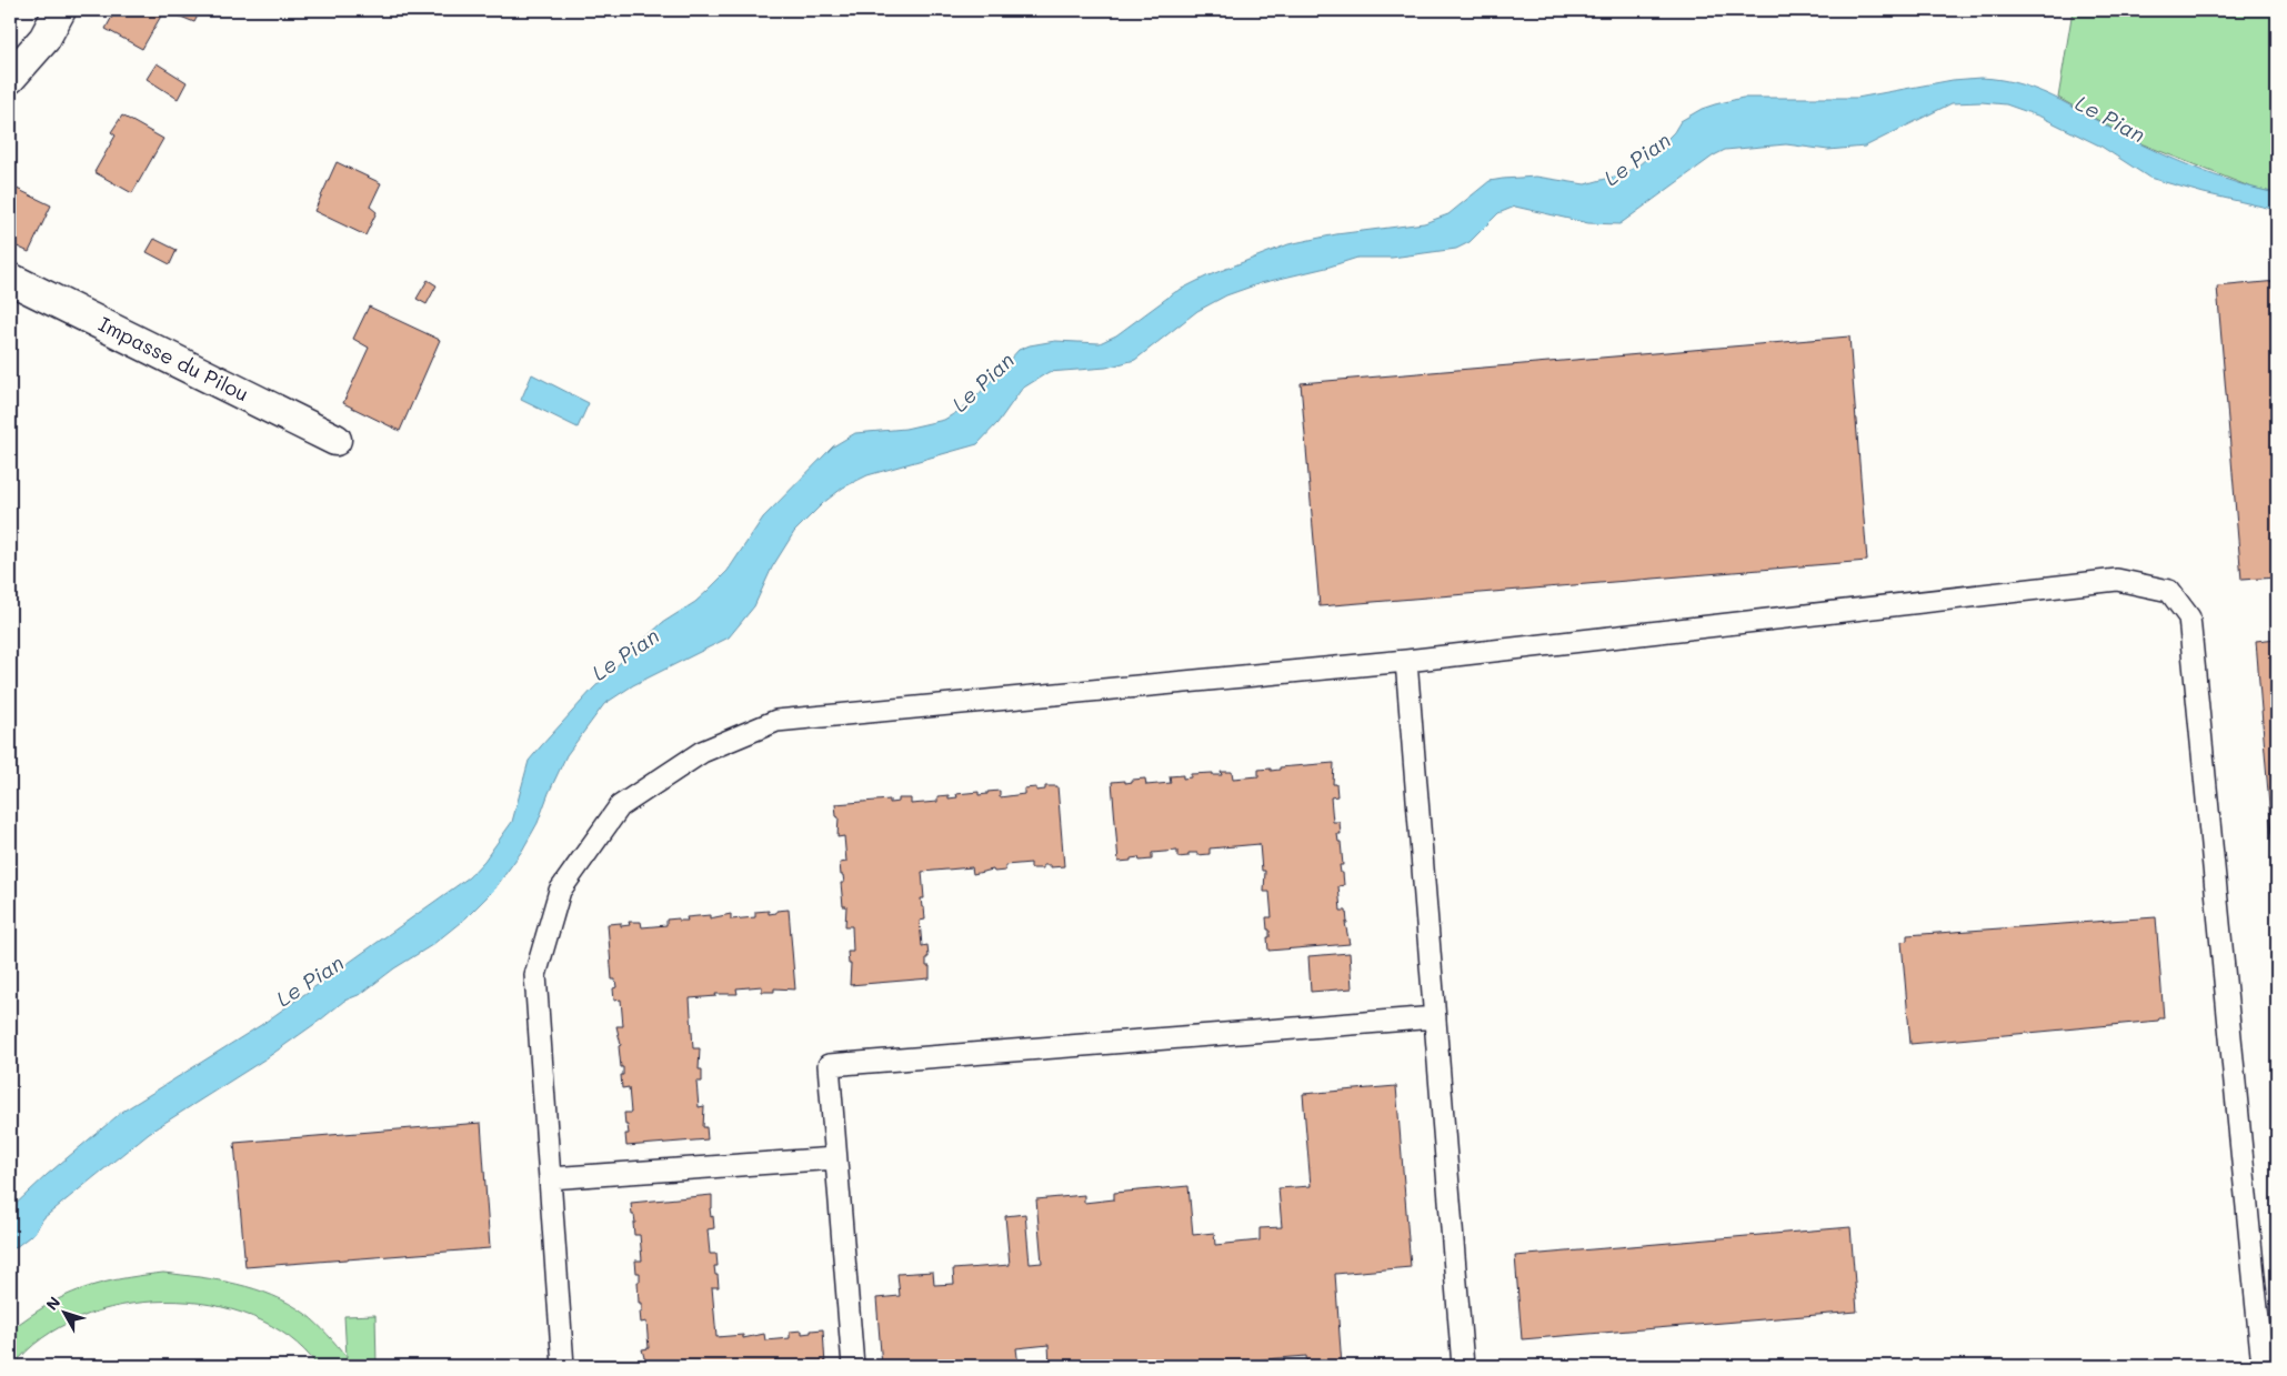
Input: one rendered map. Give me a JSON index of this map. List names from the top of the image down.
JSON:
{
  "streets": {
    "street": ["Impasse du Pilou"]
  },
  "water": ["Le Pian"],
  "north": "top left"
}
